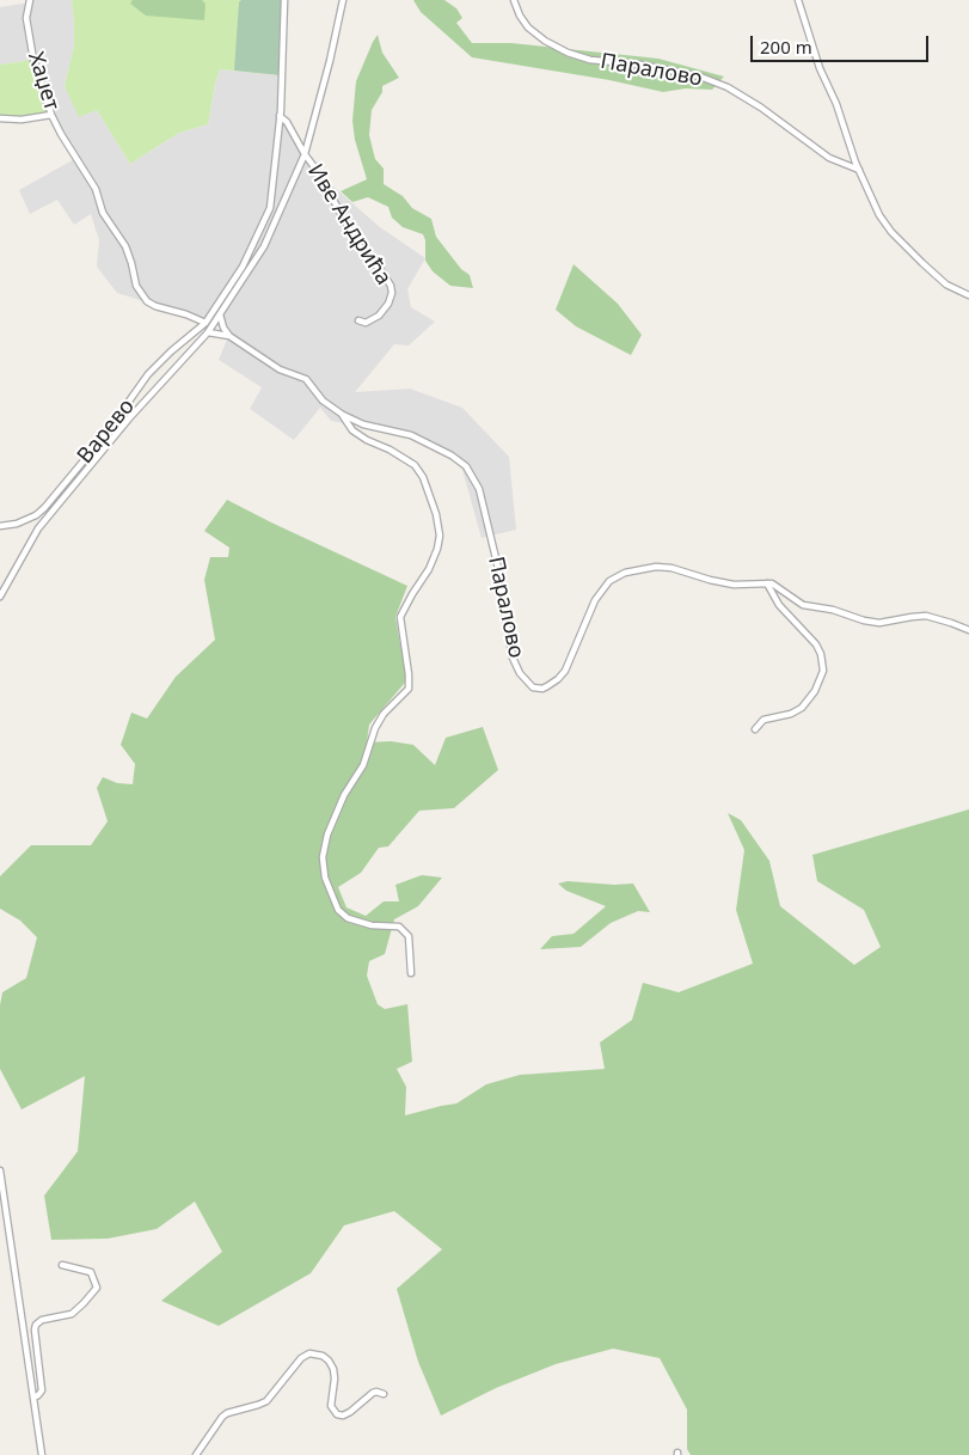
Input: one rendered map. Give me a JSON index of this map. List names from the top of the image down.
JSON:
{
  "streets": {
    "street": [
      "Паралово",
      "Хаџет",
      "Иве Андрића",
      "Варево"
    ]
  },
  "crossings": [
    ["Хаџет", "Иве Андрића"],
    ["Хаџет", "Варево"],
    ["Иве Андрића", "Варево"]
  ],
  "scale_bar": "200 m"
}
